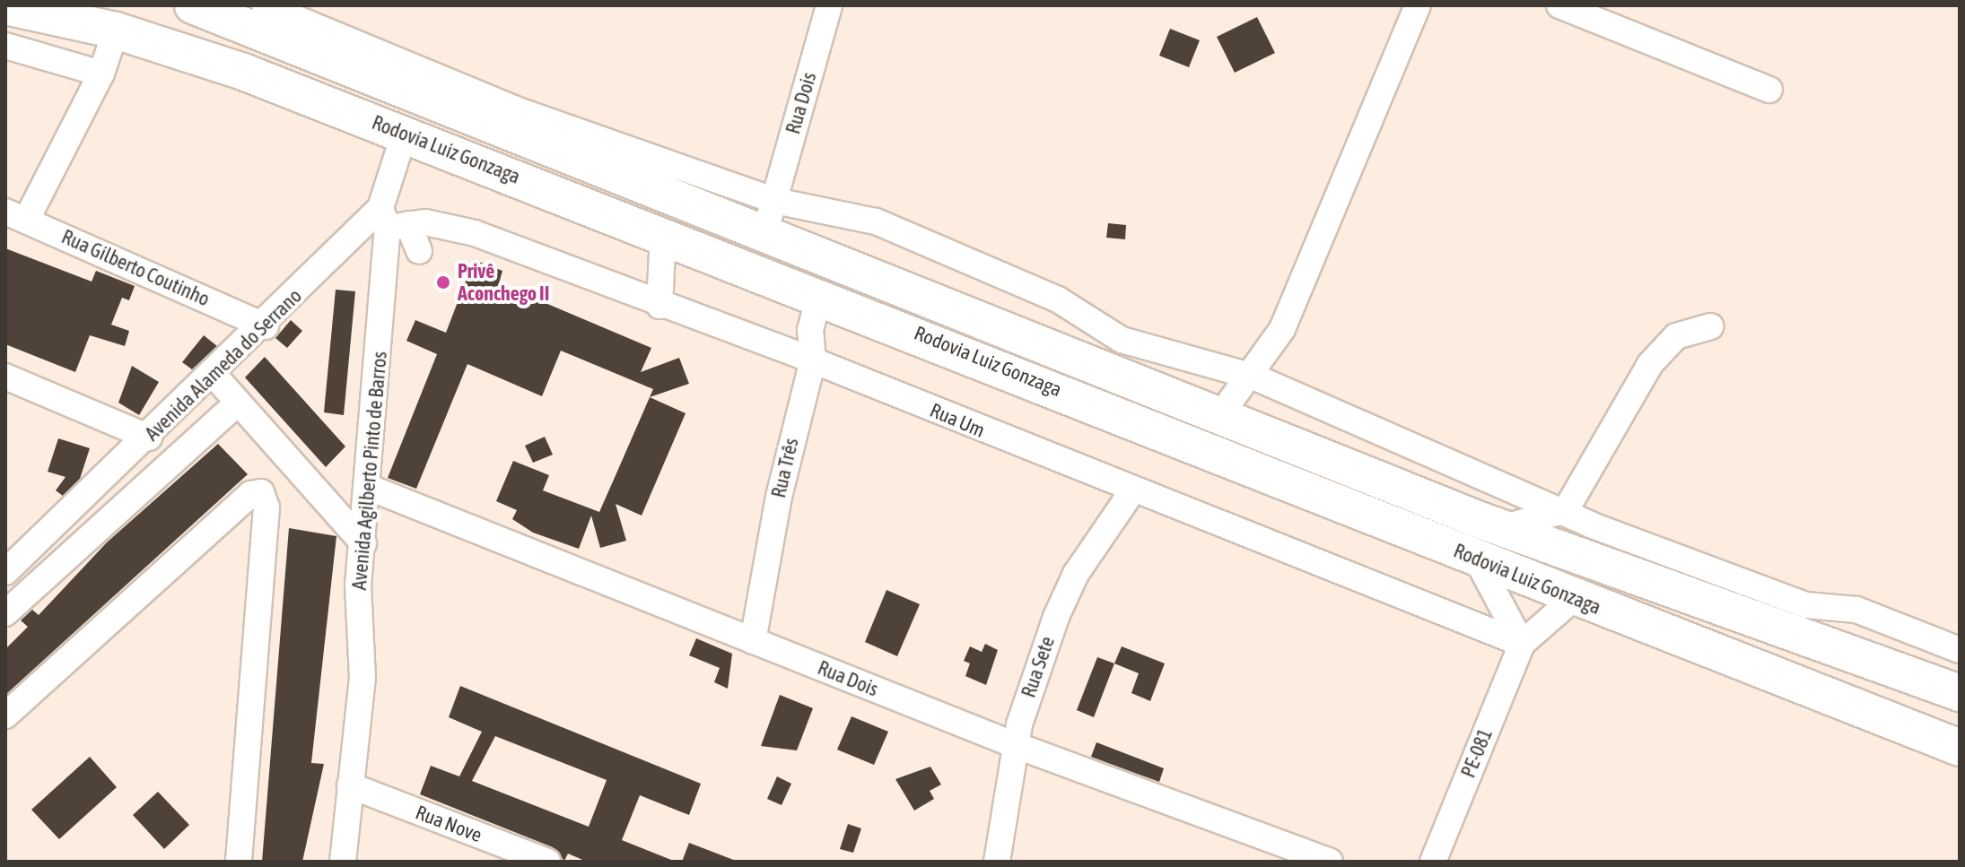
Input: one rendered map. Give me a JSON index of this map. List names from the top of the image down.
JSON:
{
  "streets": {
    "highway": ["Rodovia Luiz Gonzaga"],
    "street": [
      "Rua Dois",
      "Rua Gilberto Coutinho",
      "Avenida Alameda do Serrano",
      "Rua Um",
      "Rua Três",
      "Avenida Agilberto Pinto de Barros",
      "Rua Sete",
      "PE-081",
      "Rua Nove"
    ]
  },
  "crossings": [
    ["Rua Dois", "Rodovia Luiz Gonzaga"],
    ["Rua Dois", "Rua Três"],
    ["Rua Dois", "Avenida Agilberto Pinto de Barros"],
    ["Rua Dois", "Rua Sete"],
    ["Rodovia Luiz Gonzaga", "Avenida Alameda do Serrano"],
    ["Rodovia Luiz Gonzaga", "Rua Três"],
    ["Rua Gilberto Coutinho", "Avenida Alameda do Serrano"],
    ["Avenida Alameda do Serrano", "Rua Um"],
    ["Avenida Alameda do Serrano", "Avenida Agilberto Pinto de Barros"],
    ["Rua Um", "Rua Três"],
    ["Rua Um", "Avenida Agilberto Pinto de Barros"],
    ["Rua Um", "Rua Sete"],
    ["Rua Um", "PE-081"],
    ["Avenida Agilberto Pinto de Barros", "Rua Nove"]
  ],
  "places": ["Privê Aconchego II"]
}
